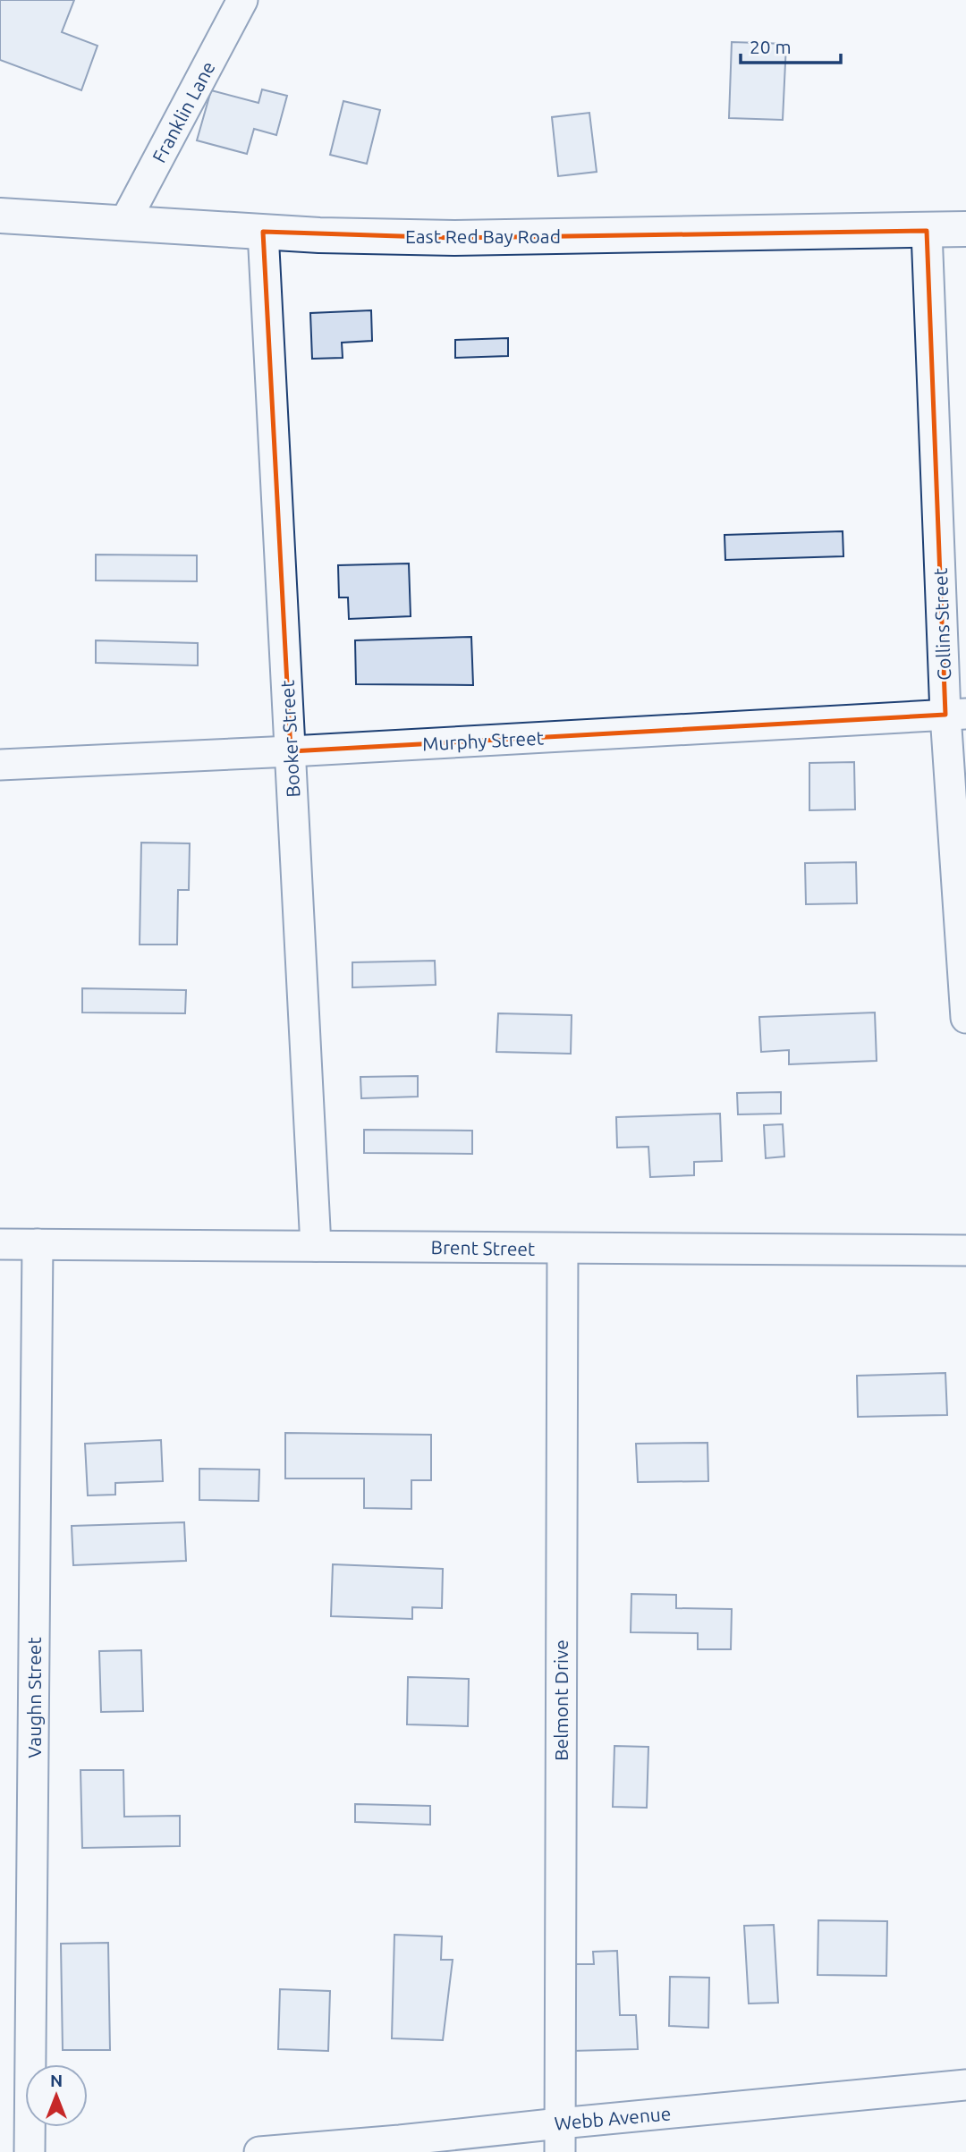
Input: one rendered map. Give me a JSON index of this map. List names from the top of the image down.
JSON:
{
  "streets": {
    "street": [
      "Franklin Lane",
      "East Red Bay Road",
      "Collins Street",
      "Booker Street",
      "Murphy Street",
      "Brent Street",
      "Vaughn Street",
      "Belmont Drive",
      "Webb Avenue"
    ]
  },
  "crossings": [
    ["Franklin Lane", "East Red Bay Road"],
    ["East Red Bay Road", "Collins Street"],
    ["East Red Bay Road", "Booker Street"],
    ["Collins Street", "Murphy Street"],
    ["Booker Street", "Murphy Street"],
    ["Booker Street", "Brent Street"],
    ["Brent Street", "Vaughn Street"],
    ["Brent Street", "Belmont Drive"],
    ["Belmont Drive", "Webb Avenue"]
  ],
  "scale_bar": "20 m",
  "north": "top"
}
